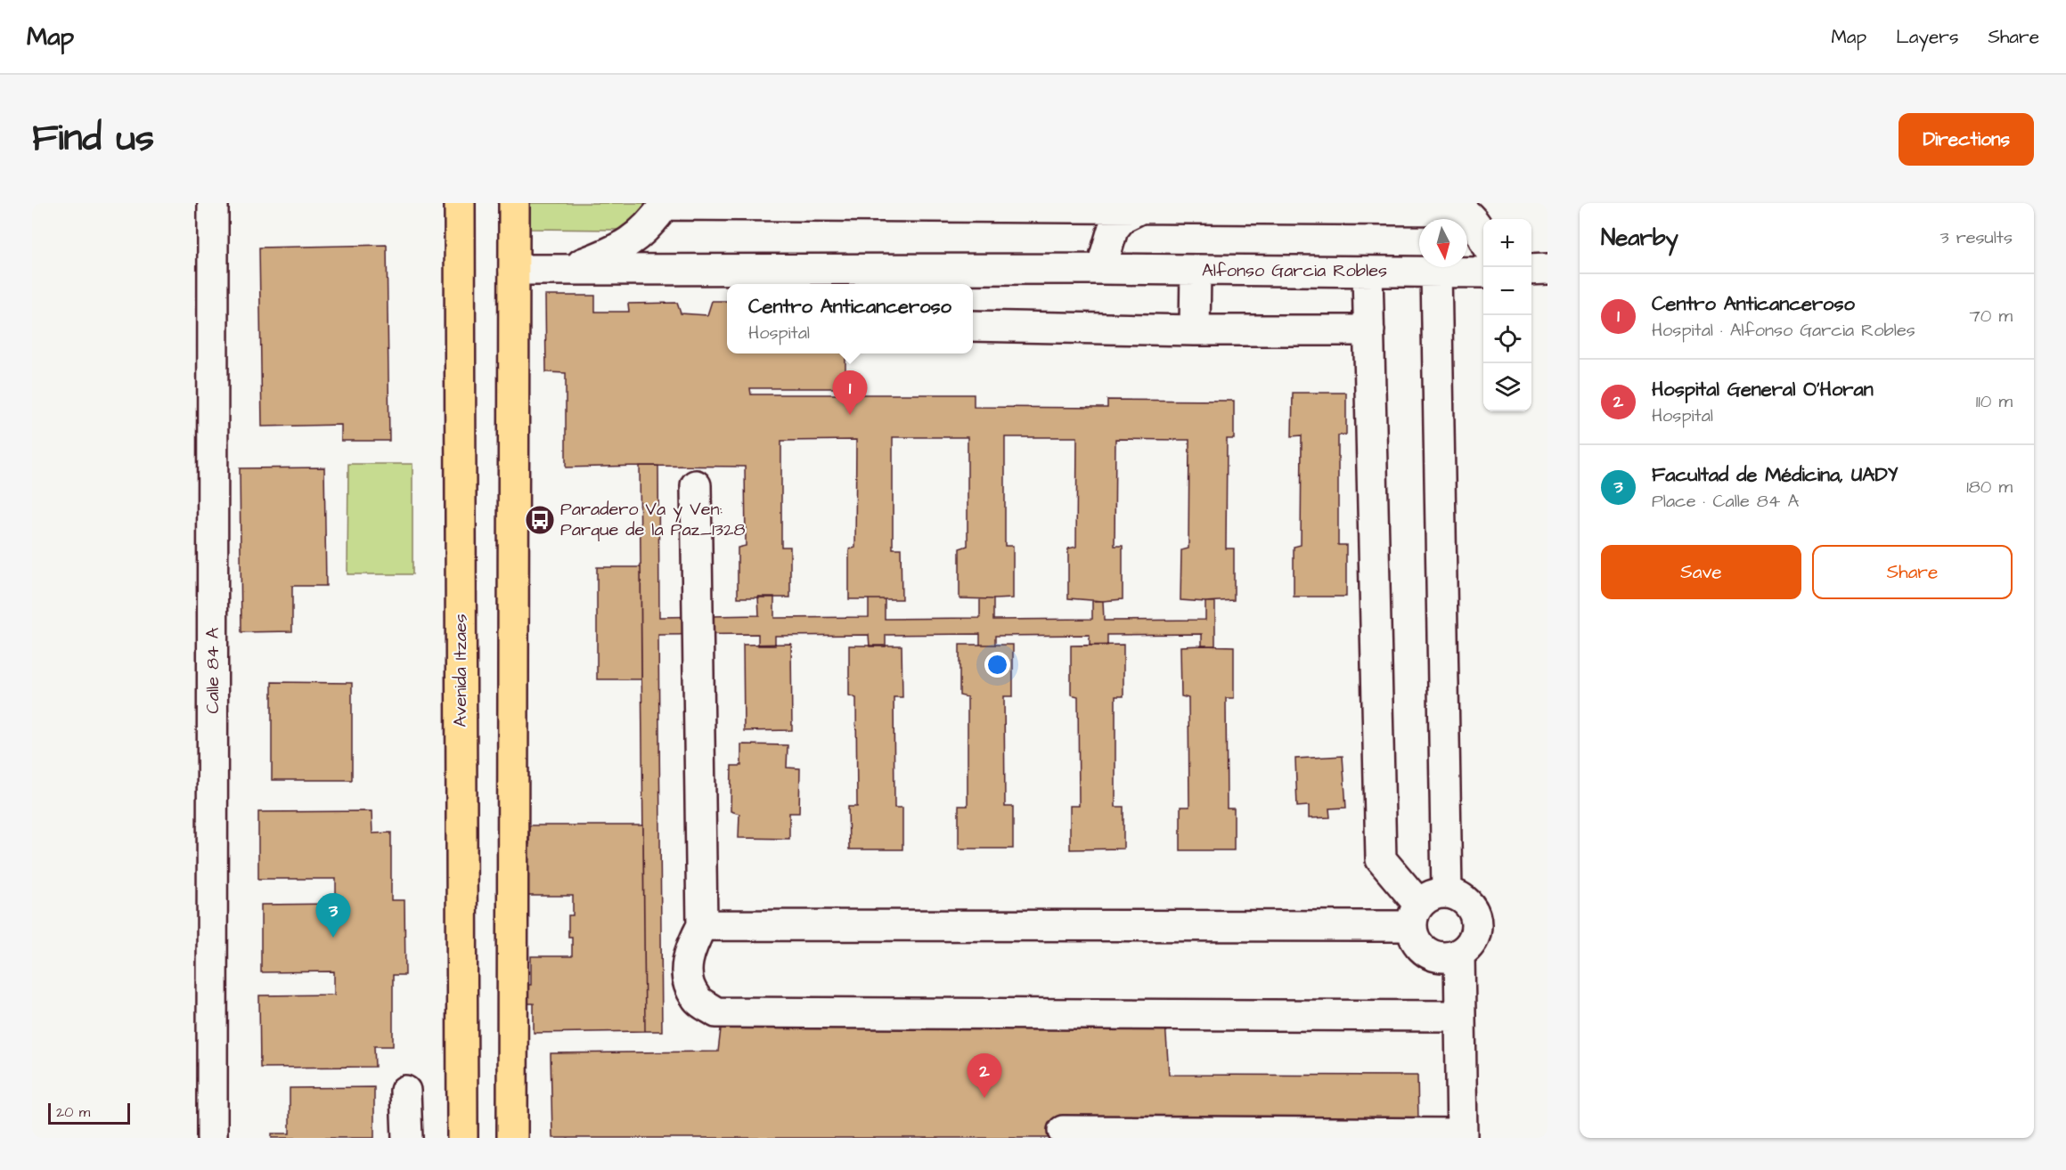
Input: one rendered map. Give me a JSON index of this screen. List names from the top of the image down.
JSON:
{
  "streets": {
    "main road": ["Avenida Itzaes"],
    "street": ["Alfonso Garcia Robles", "Calle 84 A"]
  },
  "places": {
    "bus stop": ["Paradero Va y Ven: Parque de la Paz_1328"]
  },
  "scale_bar": "20 m",
  "north": "bottom",
  "page": {
    "header": "Map",
    "nav": ["Map", "Layers", "Share"],
    "title": "Find us",
    "buttons": [
      "Directions",
      ["Save", "Share"]
    ],
    "heading": ["Nearby", "3 results"],
    "map_buttons": ["+", "−"],
    "list": [
      {
        "mark": "1",
        "name": "Centro Anticanceroso",
        "note": "Hospital · Alfonso Garcia Robles",
        "value": "70 m"
      },
      {
        "mark": "2",
        "name": "Hospital General O'Horan",
        "note": "Hospital",
        "value": "110 m"
      },
      {
        "mark": "3",
        "name": "Facultad de Médicina, UADY",
        "note": "Place · Calle 84 A",
        "value": "180 m"
      }
    ],
    "popup": ["Centro Anticanceroso", "Hospital"],
    "pins": ["1", "3", "2"],
    "scale": "20 m"
  }
}
